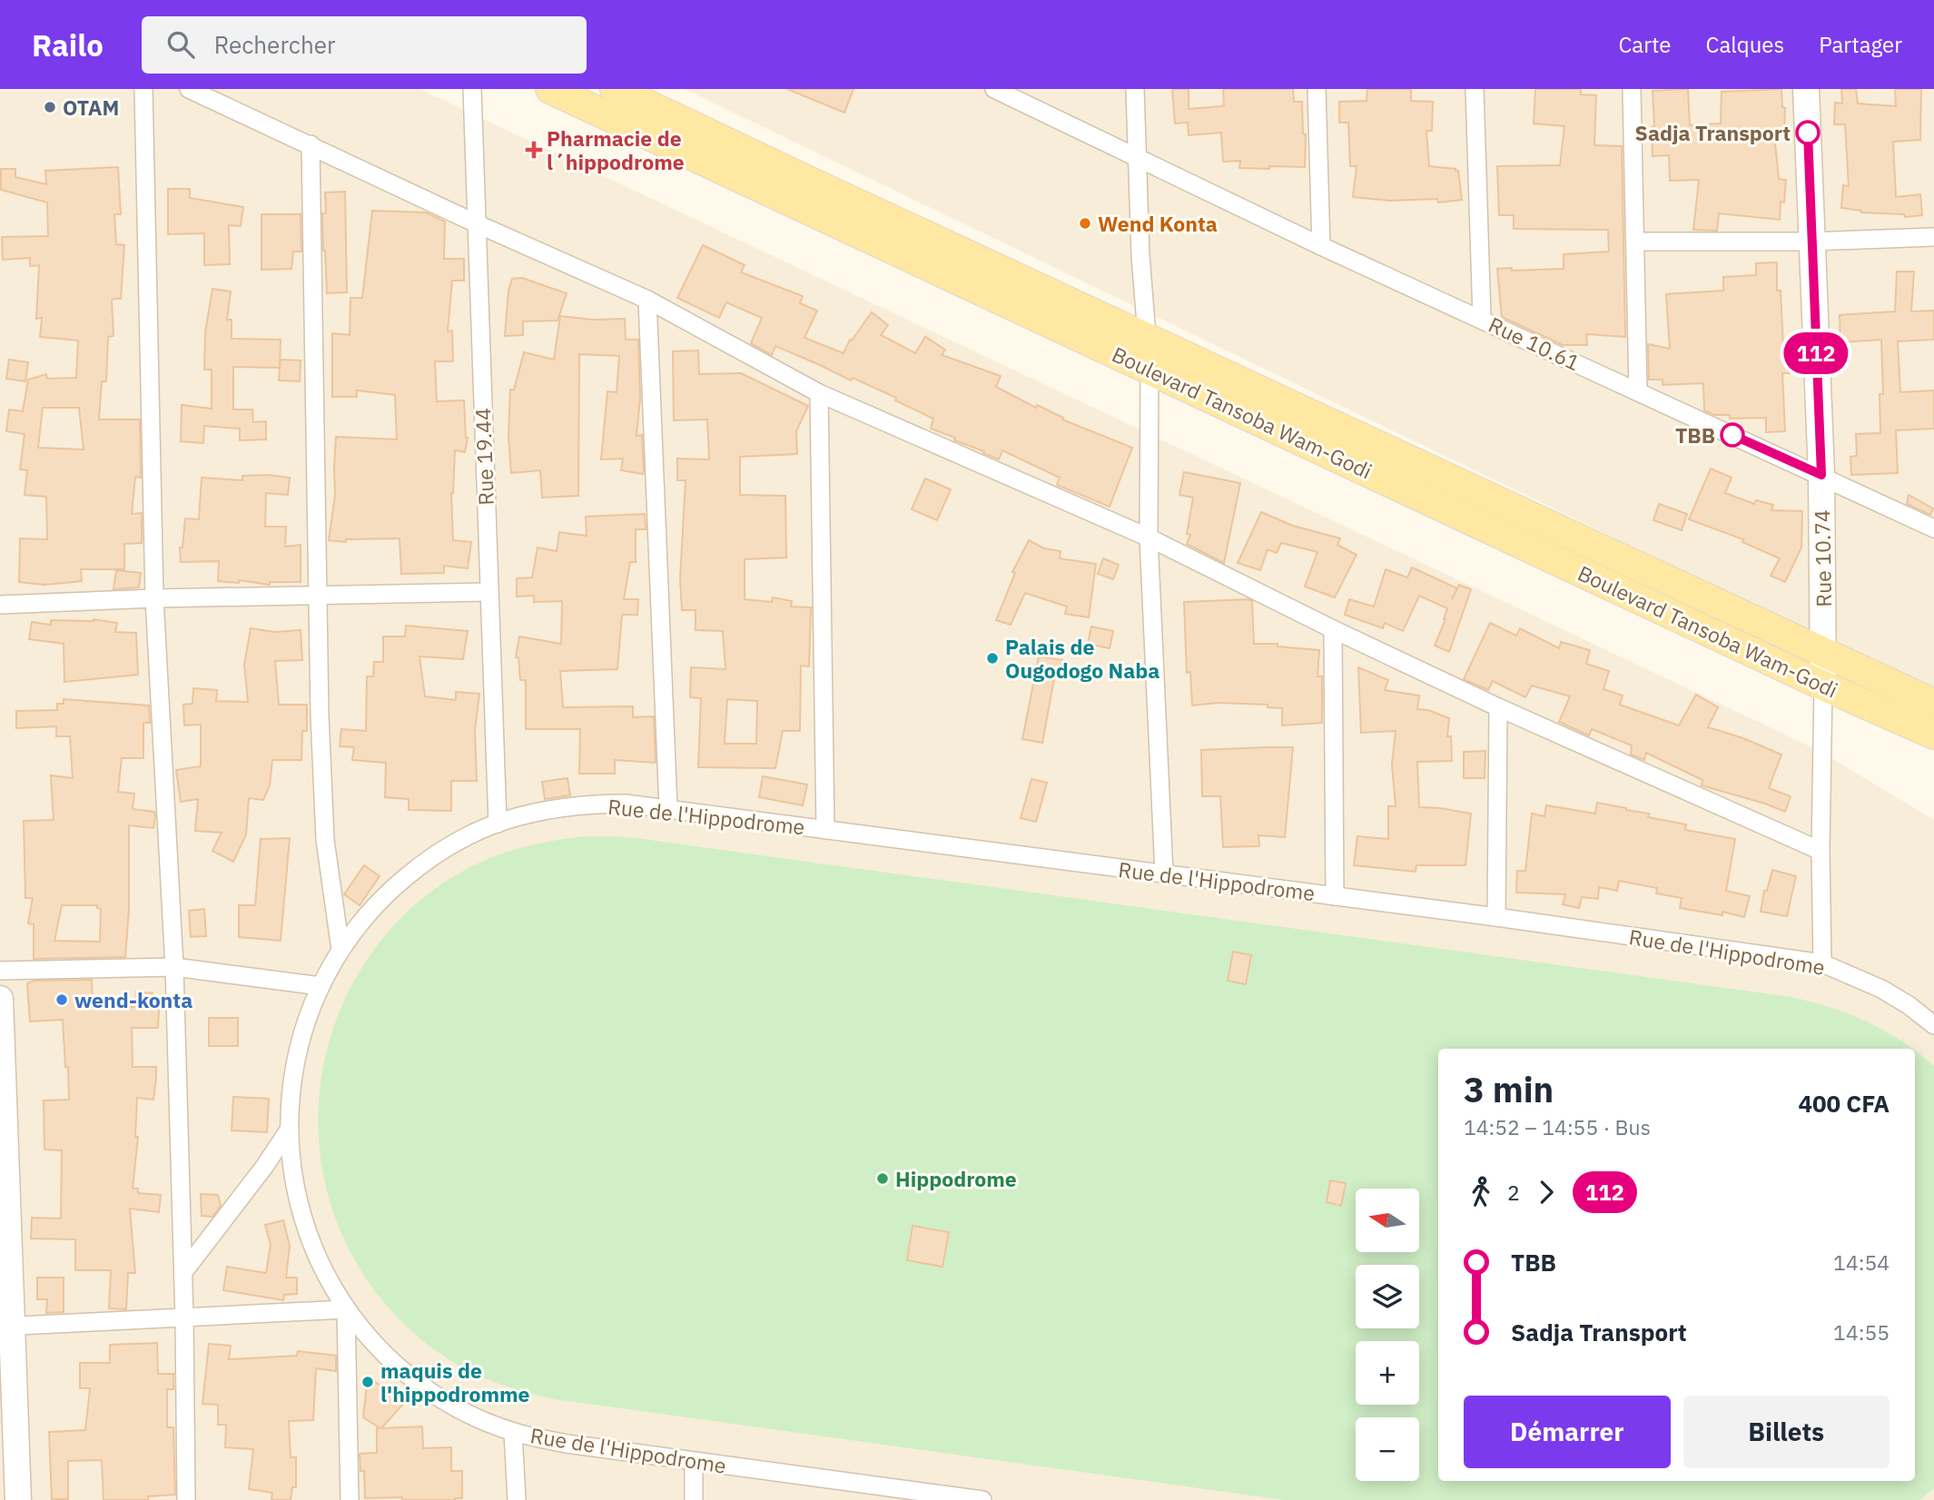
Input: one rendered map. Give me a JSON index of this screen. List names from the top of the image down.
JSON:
{
  "streets": {
    "main road": ["Boulevard Tansoba Wam-Godi", "Rue 10.74"],
    "street": ["Rue 10.61", "Rue 19.44", "Rue de l'Hippodrome"]
  },
  "crossings": [
    ["Rue 10.61", "Rue 10.74"],
    ["Boulevard Tansoba Wam-Godi", "Rue 10.74"],
    ["Rue 19.44", "Rue de l'Hippodrome"]
  ],
  "places": {
    "other": [
      "OTAM",
      "Sadja Transport",
      "Wend Konta",
      "TBB",
      "Palais de Ougodogo Naba",
      "wend-konta",
      "Hippodrome",
      "maquis de l'hippodromme"
    ],
    "health": ["Pharmacie de l´hippodrome"]
  },
  "lines": ["bus line 112"],
  "north": "left",
  "page": {
    "header": "Railo",
    "search": "Rechercher",
    "nav": ["Carte", "Calques", "Partager"],
    "on_map": "112",
    "heading": ["3 min", "14:52 – 14:55 · Bus", "400 CFA"],
    "legs": ["2", "112"],
    "map_buttons": ["+", "−"],
    "list": [
      {
        "name": "TBB",
        "value": "14:54"
      },
      {
        "name": "Sadja Transport",
        "value": "14:55"
      }
    ],
    "buttons": ["Démarrer", "Billets"]
  }
}
